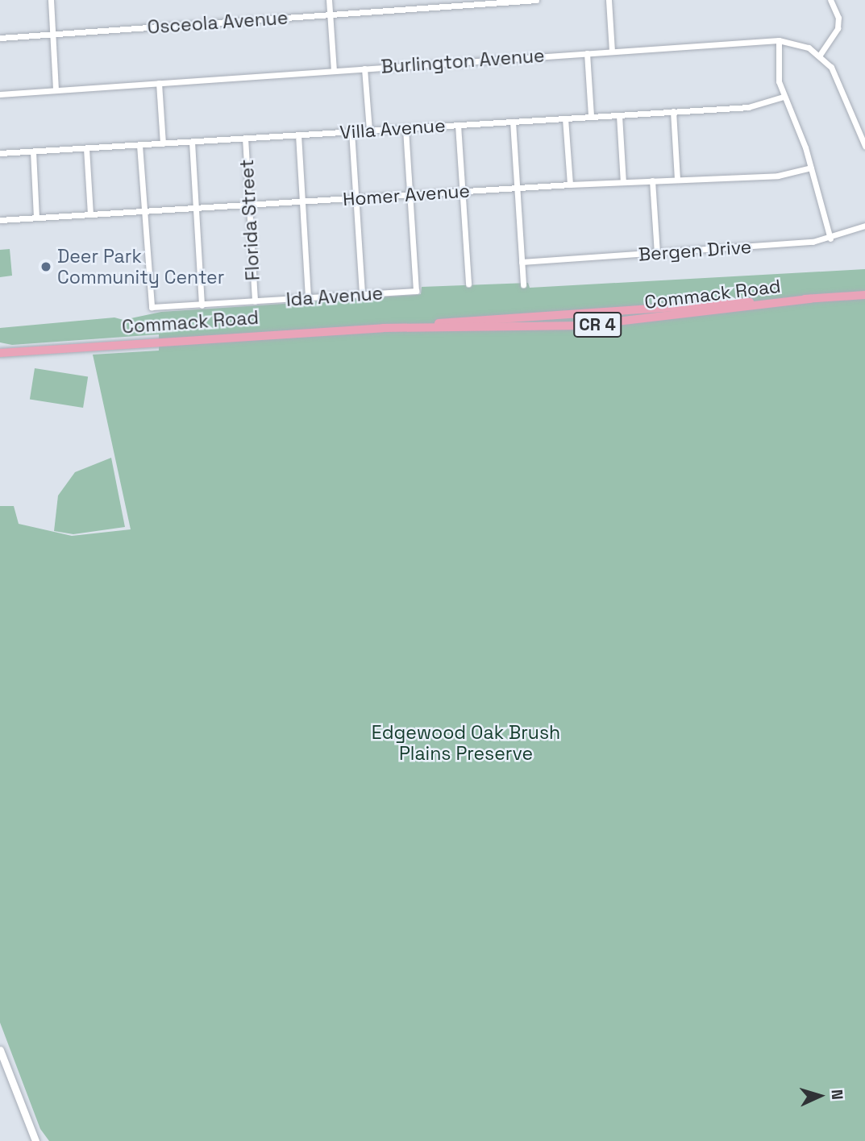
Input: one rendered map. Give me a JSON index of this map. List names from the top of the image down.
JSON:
{
  "streets": {
    "main road": ["Commack Road", "CR 4"],
    "street": [
      "Osceola Avenue",
      "Burlington Avenue",
      "Villa Avenue",
      "Homer Avenue",
      "Florida Street",
      "Bergen Drive",
      "Ida Avenue"
    ]
  },
  "crossings": [
    ["Villa Avenue", "Florida Street"],
    ["Homer Avenue", "Florida Street"],
    ["Homer Avenue", "Ida Avenue"],
    ["Florida Street", "Ida Avenue"]
  ],
  "parks": ["Edgewood Oak Brush Plains Preserve"],
  "places": ["Deer Park Community Center"],
  "north": "right"
}
